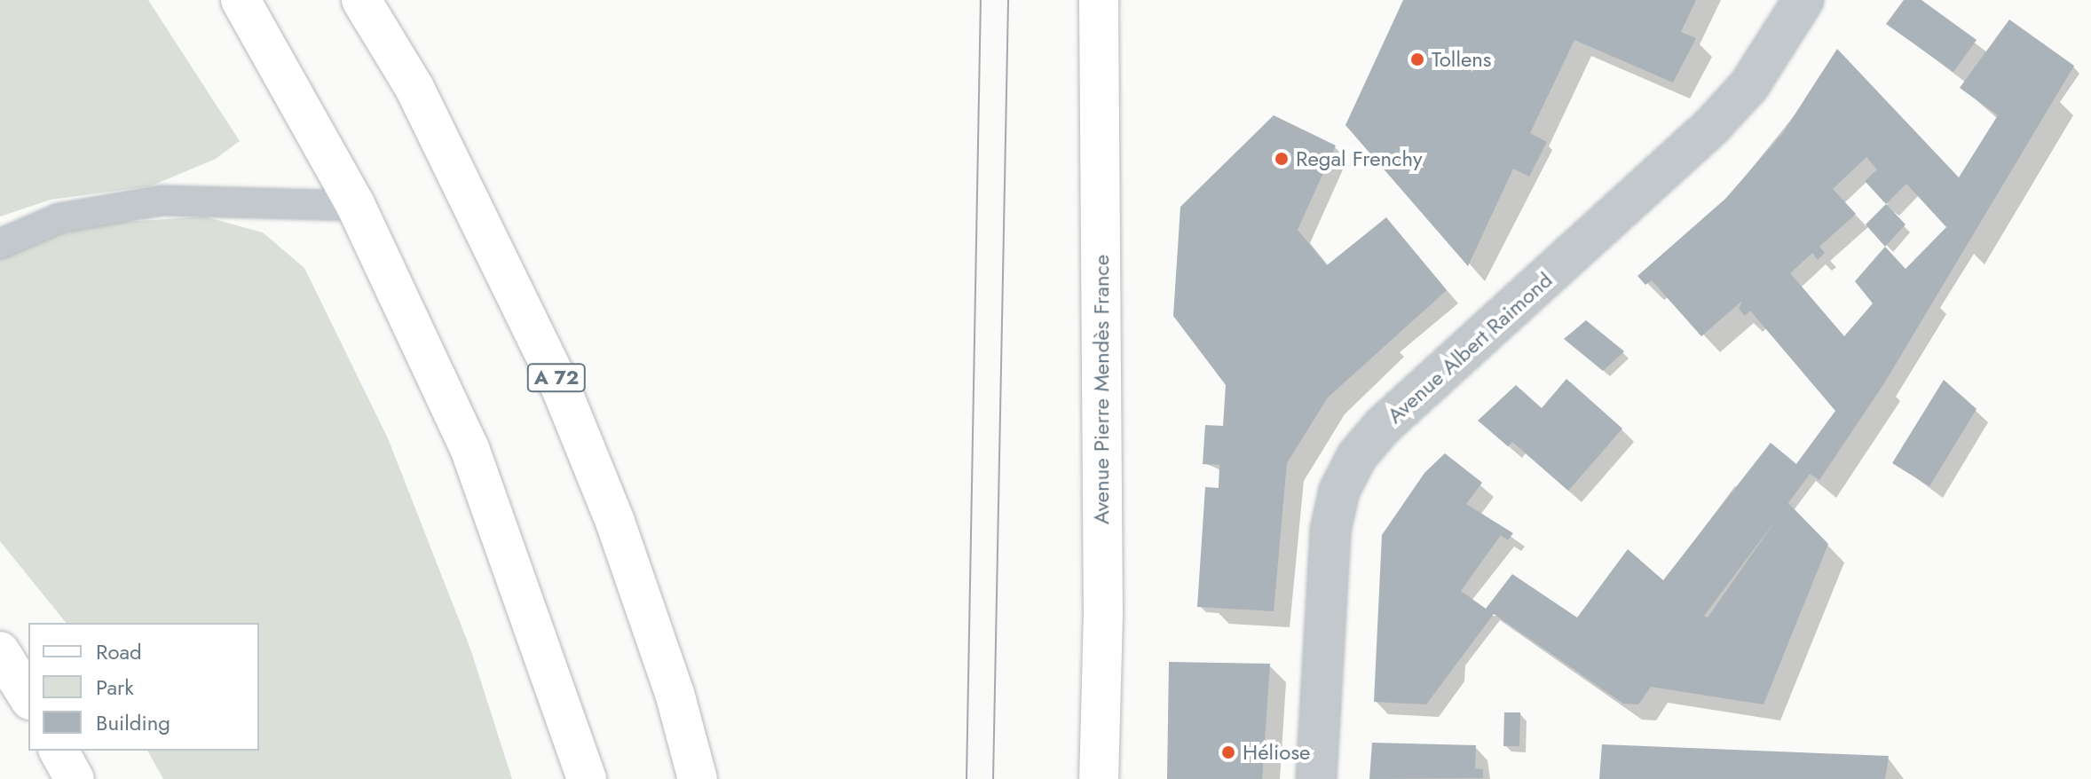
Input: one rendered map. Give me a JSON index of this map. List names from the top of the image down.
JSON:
{
  "streets": {
    "main road": ["A 72", "Avenue Pierre Mendès France"],
    "street": ["Avenue Albert Raimond"]
  },
  "places": ["Tollens", "Regal Frenchy", "Héliose"],
  "legend": ["Road", "Park", "Building"]
}
